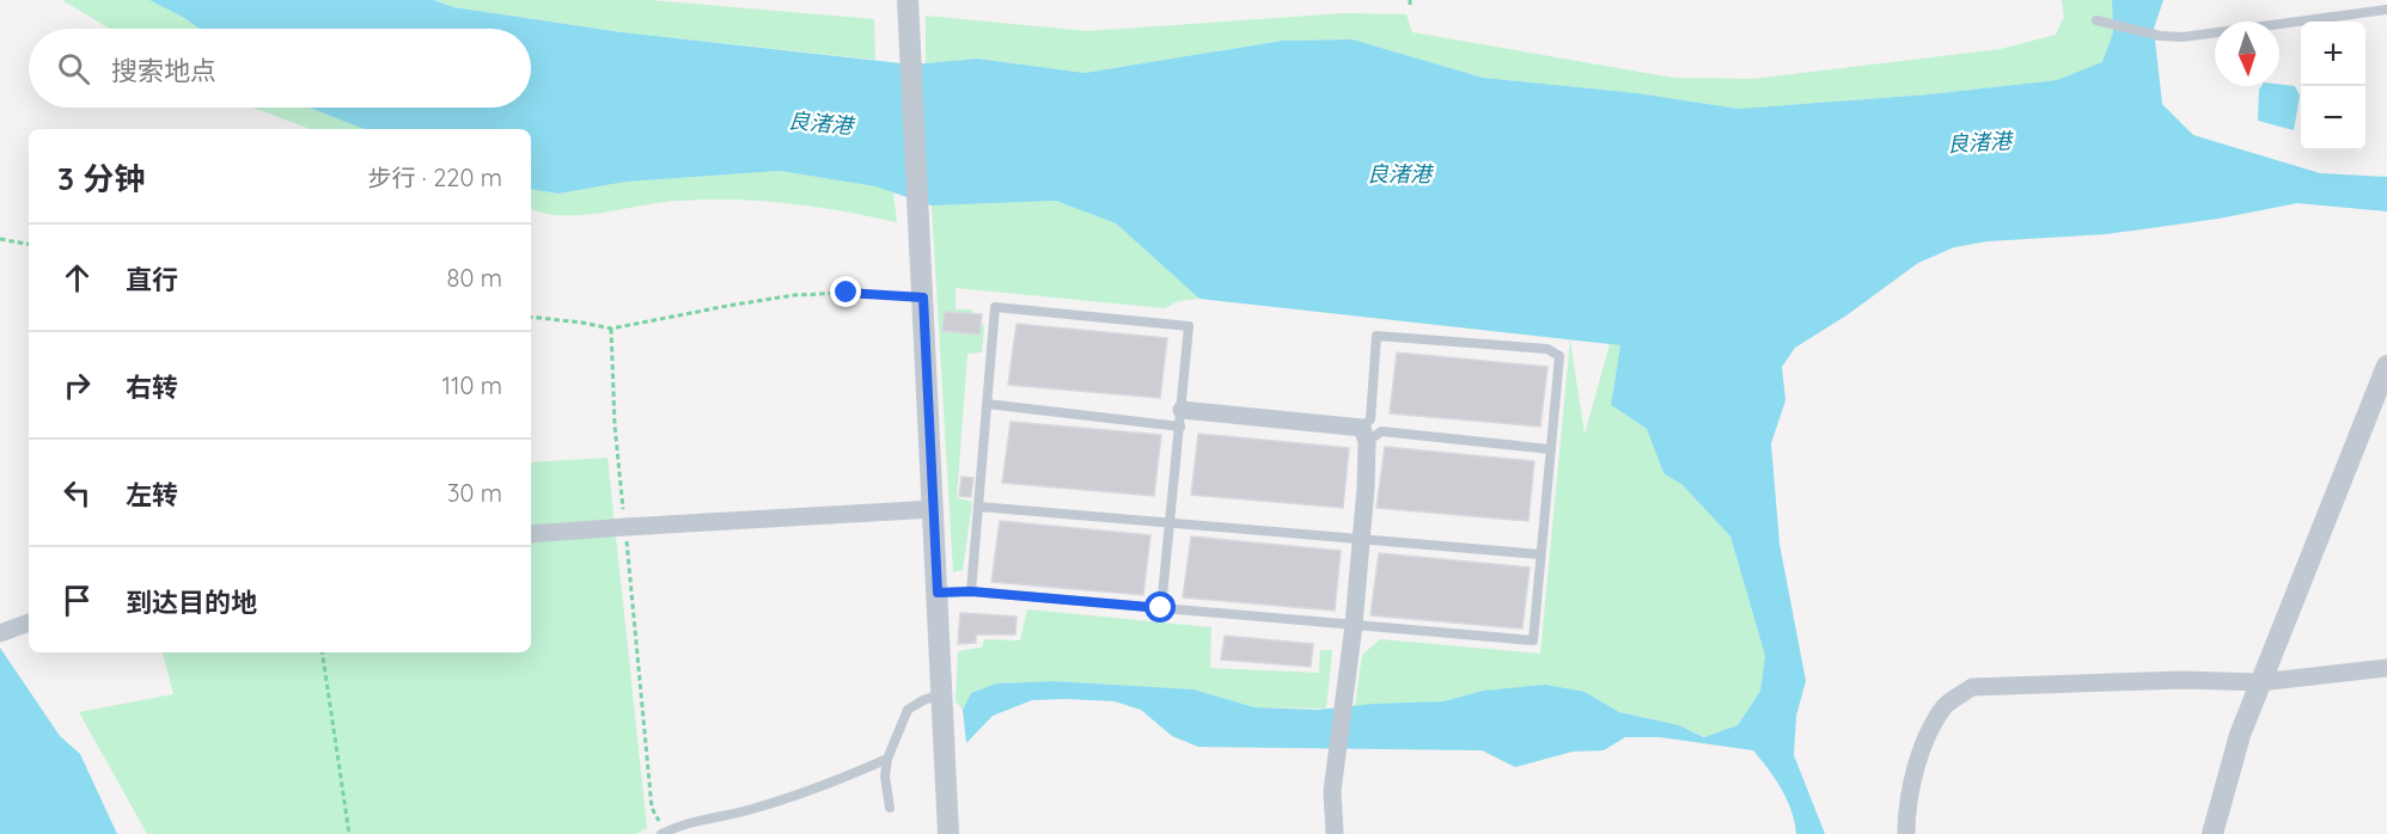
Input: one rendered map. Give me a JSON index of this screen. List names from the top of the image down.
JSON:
{
  "water": ["良渚港"],
  "north": "bottom",
  "page": {
    "map_buttons": ["+", "−"],
    "search": "搜索地点",
    "heading": ["3 分钟", "步行 · 220 m"],
    "list": [
      ["直行", "80 m"],
      ["右转", "110 m"],
      ["左转", "30 m"],
      "到达目的地"
    ]
  }
}
